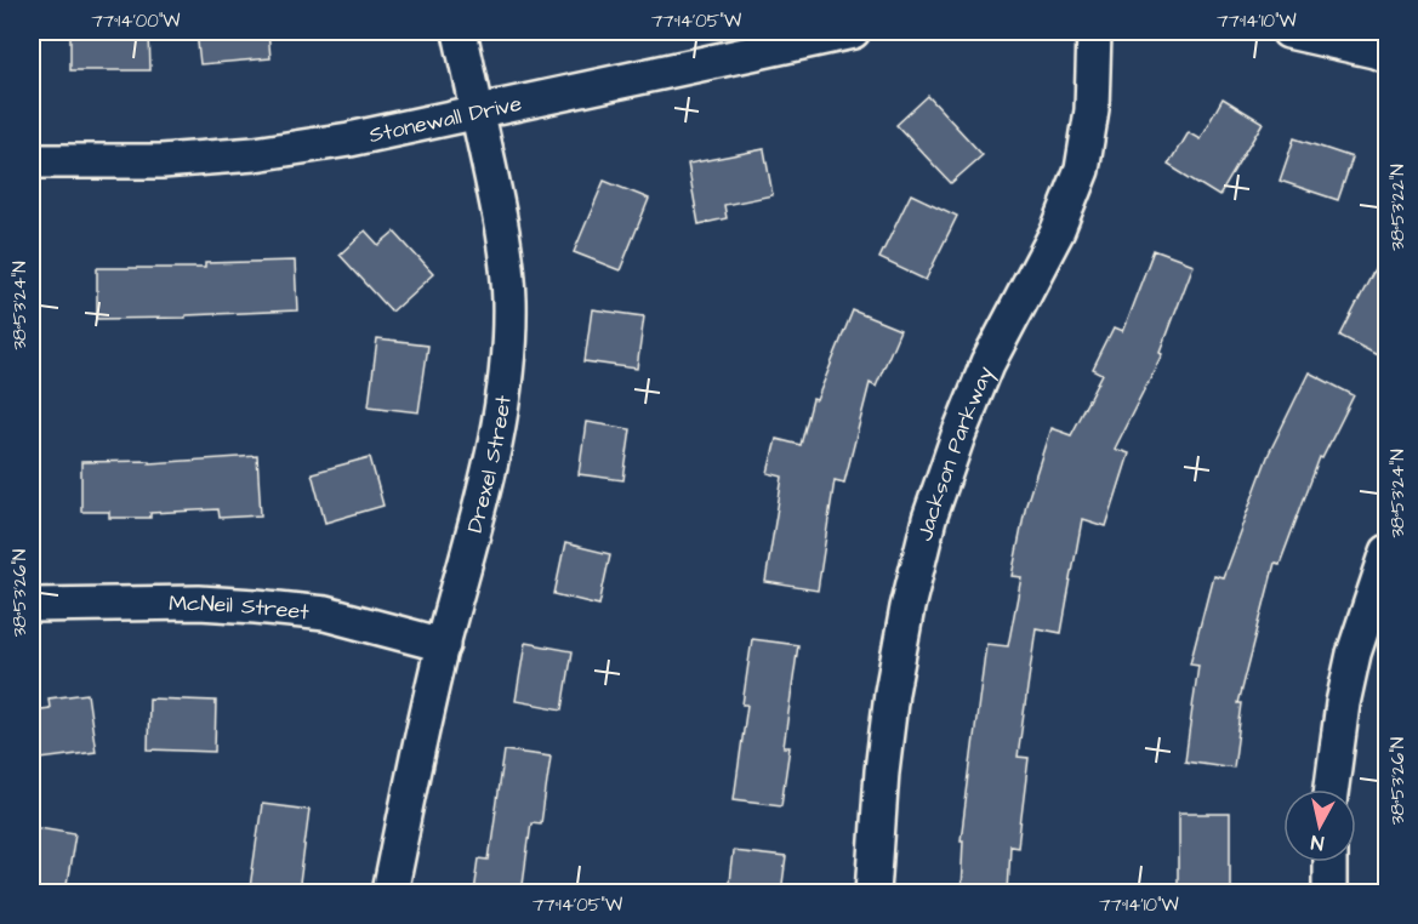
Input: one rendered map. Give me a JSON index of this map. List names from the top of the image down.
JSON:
{
  "streets": {
    "street": [
      "Stonewall Drive",
      "Jackson Parkway",
      "Drexel Street",
      "McNeil Street"
    ]
  },
  "crossings": [
    ["Stonewall Drive", "Drexel Street"],
    ["Drexel Street", "McNeil Street"]
  ],
  "north": "bottom",
  "coordinates": [
    "77°14'00\"W",
    "77°14'05\"W",
    "77°14'10\"W",
    "38°53'22\"N",
    "38°53'24\"N",
    "38°53'26\"N"
  ]
}
